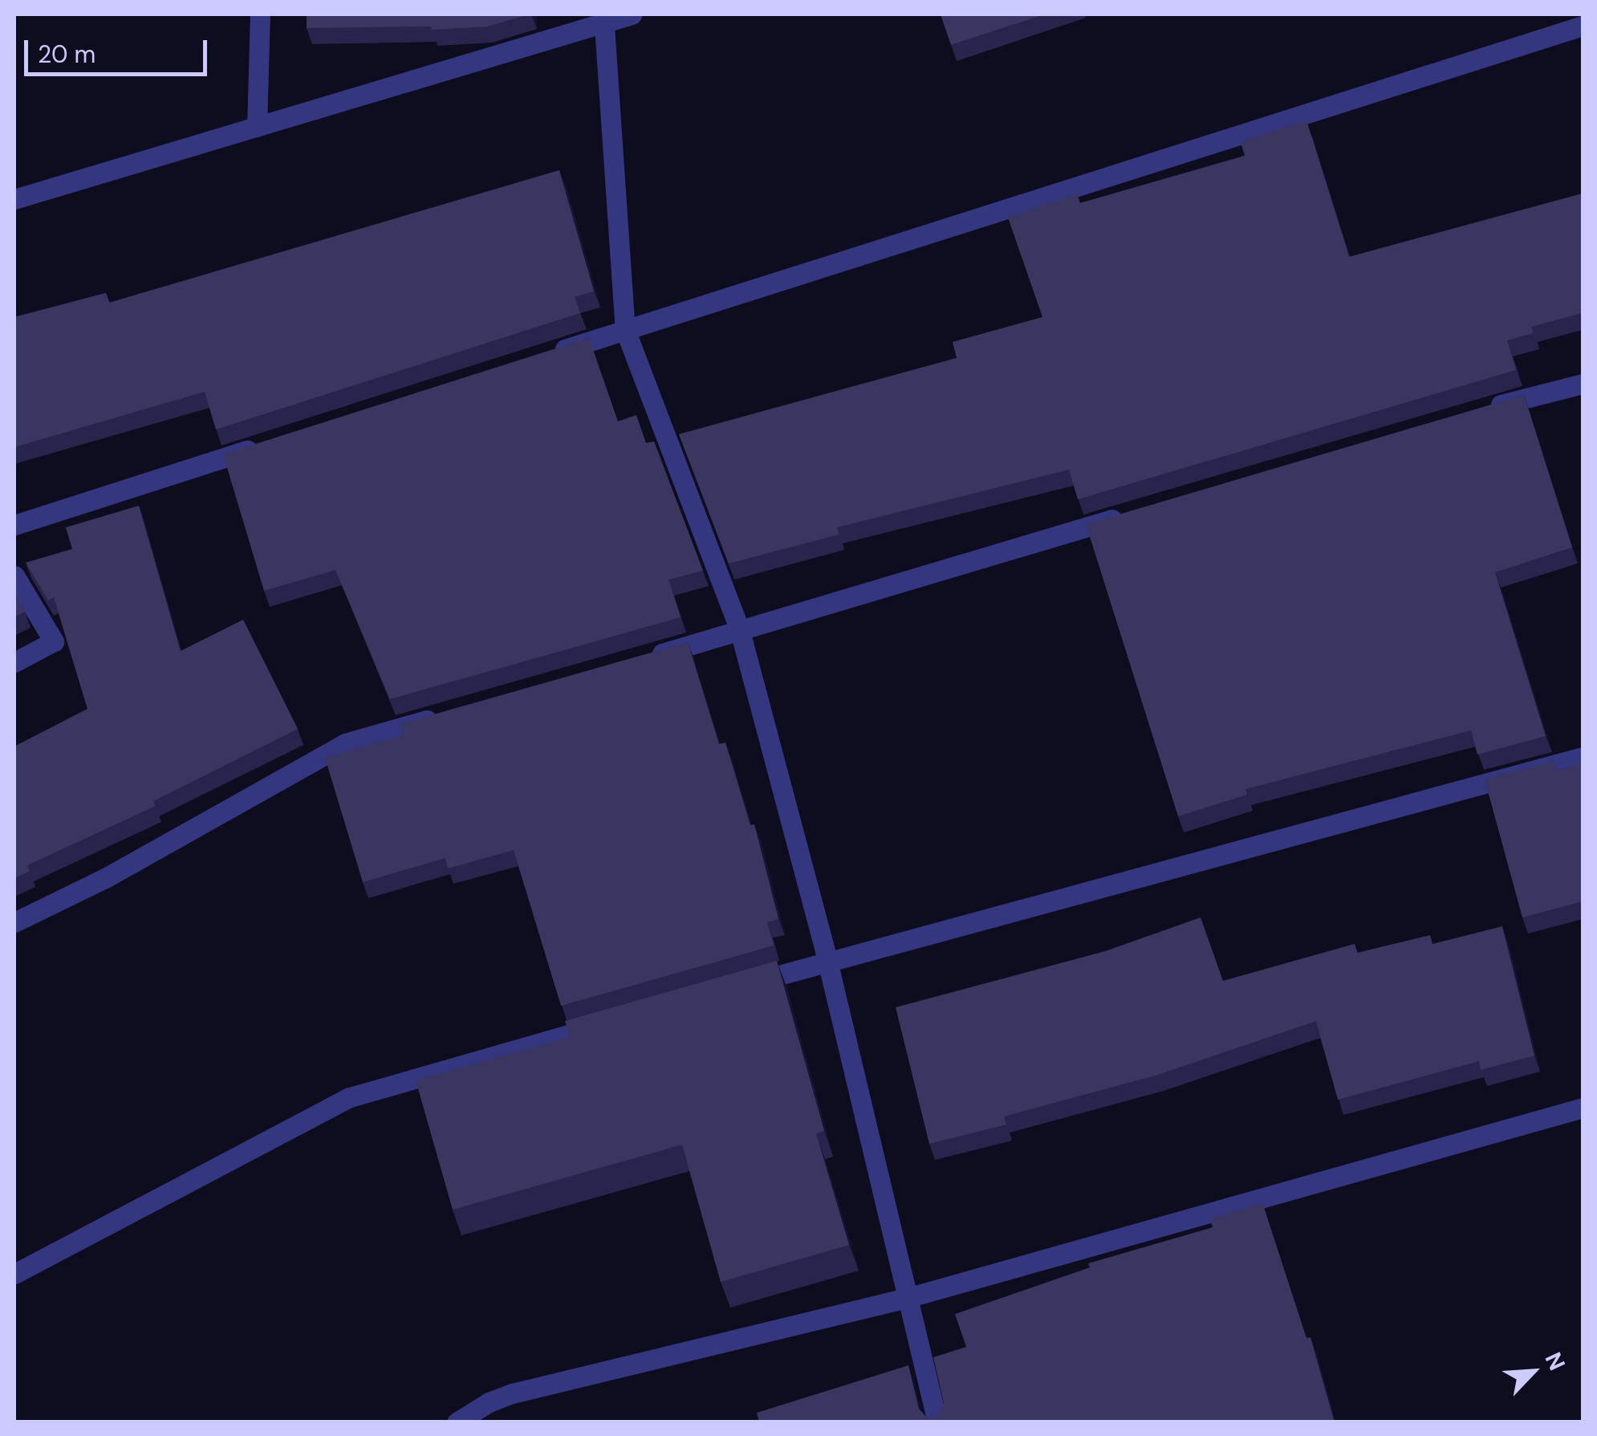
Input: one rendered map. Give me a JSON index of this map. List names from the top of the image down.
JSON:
{
  "scale_bar": "20 m",
  "north": "top right"
}
